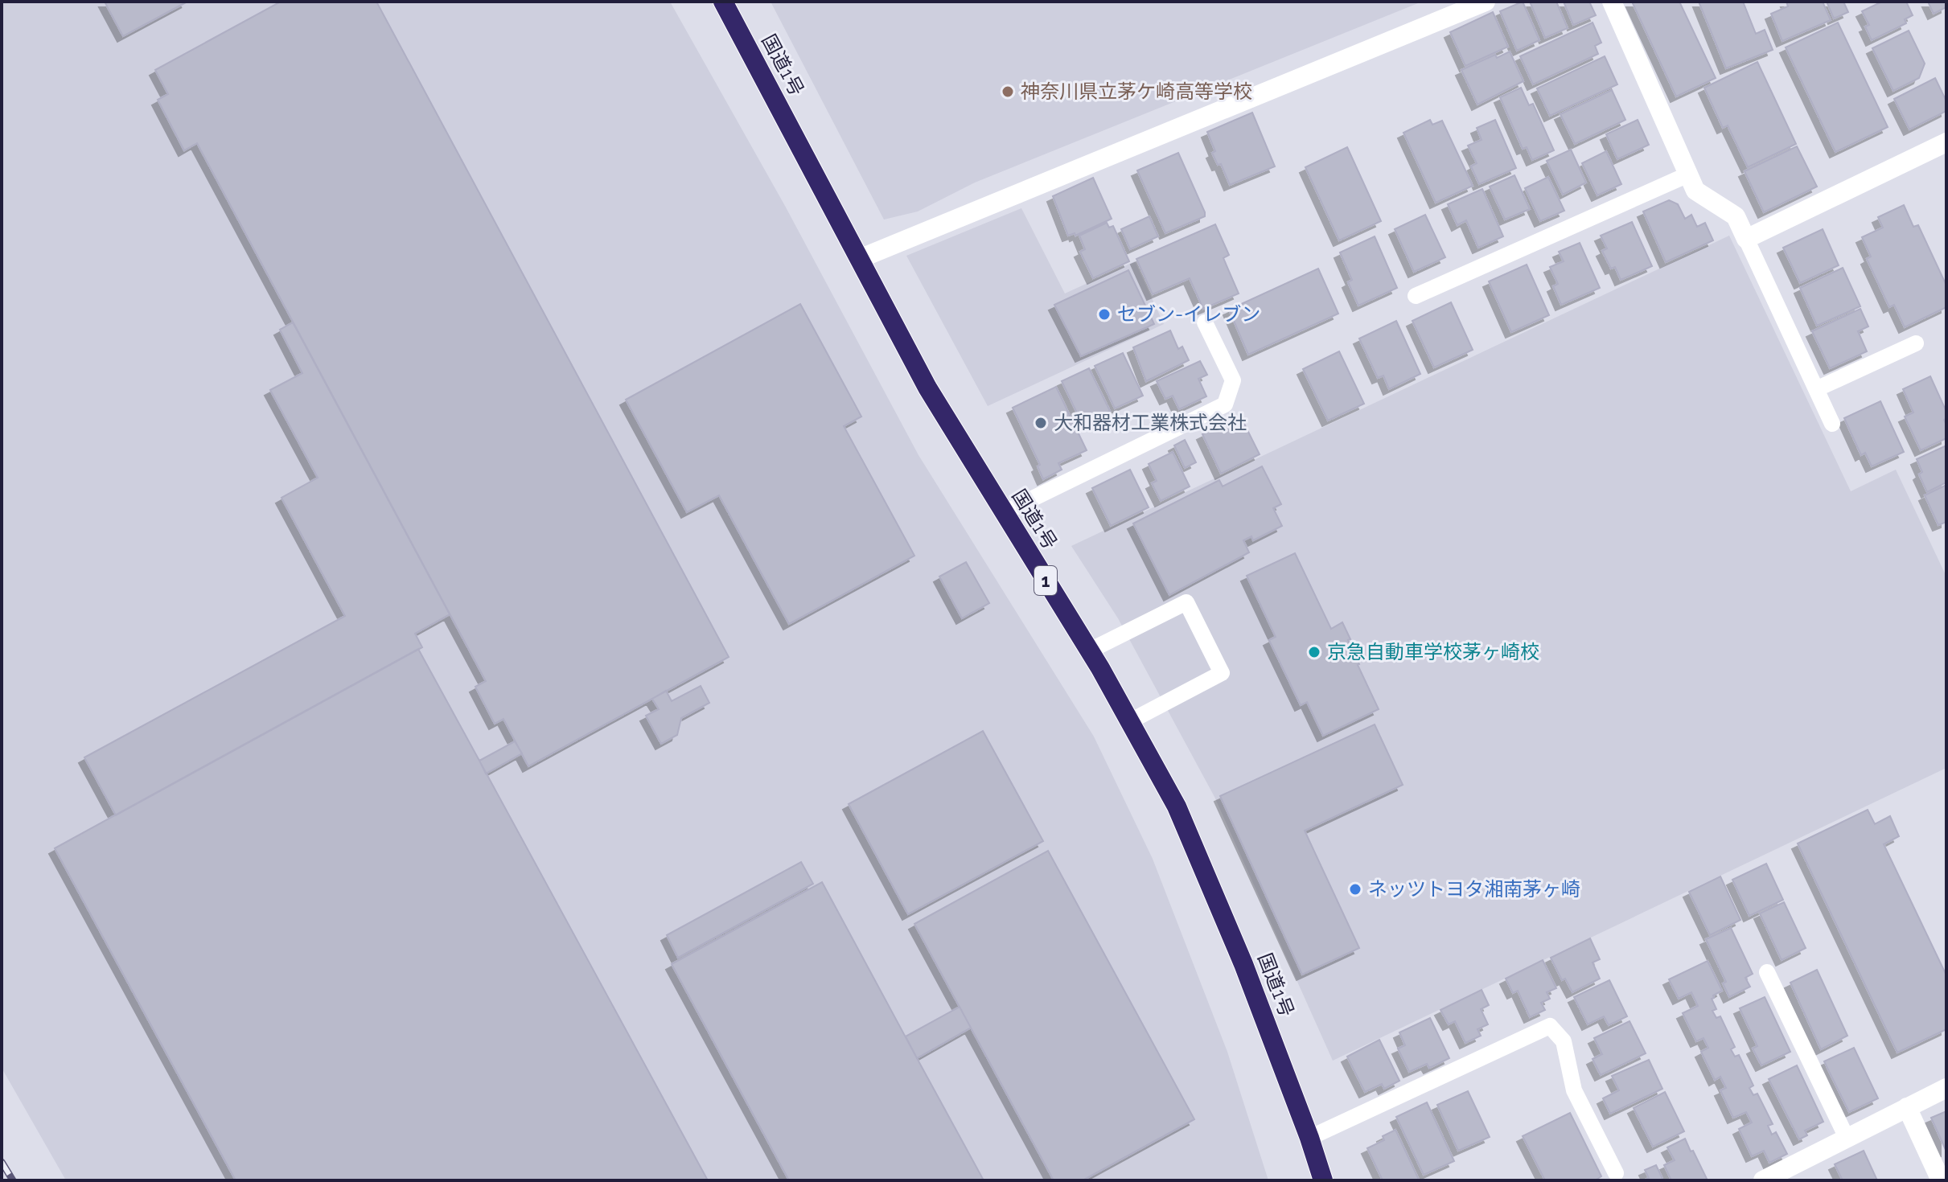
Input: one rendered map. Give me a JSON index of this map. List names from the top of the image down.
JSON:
{
  "streets": {
    "highway": ["国道1号", "1"]
  },
  "places": [
    "神奈川県立茅ケ崎高等学校",
    "セブン-イレブン",
    "大和器材工業株式会社",
    "京急自動車学校茅ヶ崎校",
    "ネッツトヨタ湘南茅ヶ崎"
  ]
}
